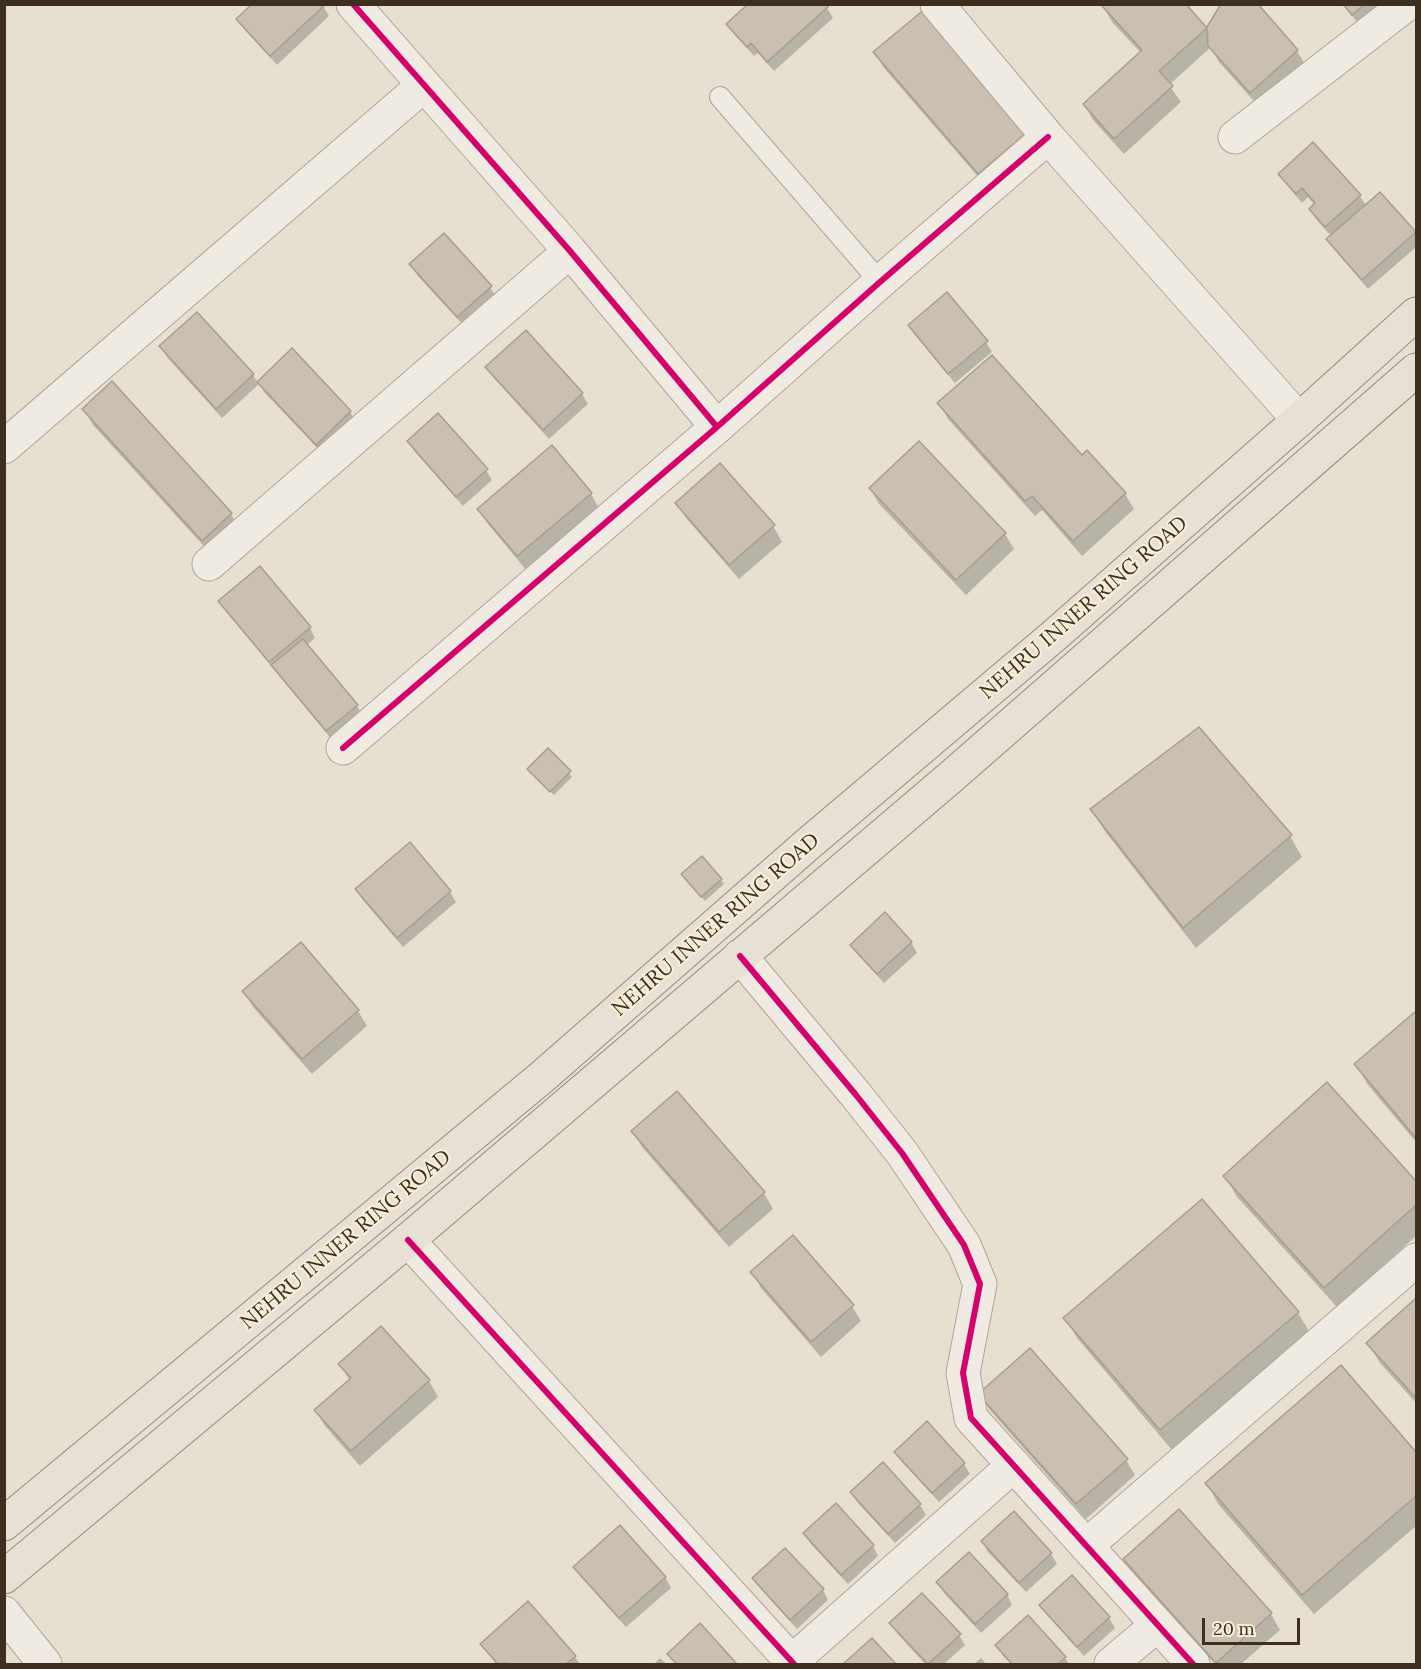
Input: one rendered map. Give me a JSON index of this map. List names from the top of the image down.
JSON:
{
  "streets": {
    "main road": ["NEHRU INNER RING ROAD"]
  },
  "scale_bar": "20 m"
}
